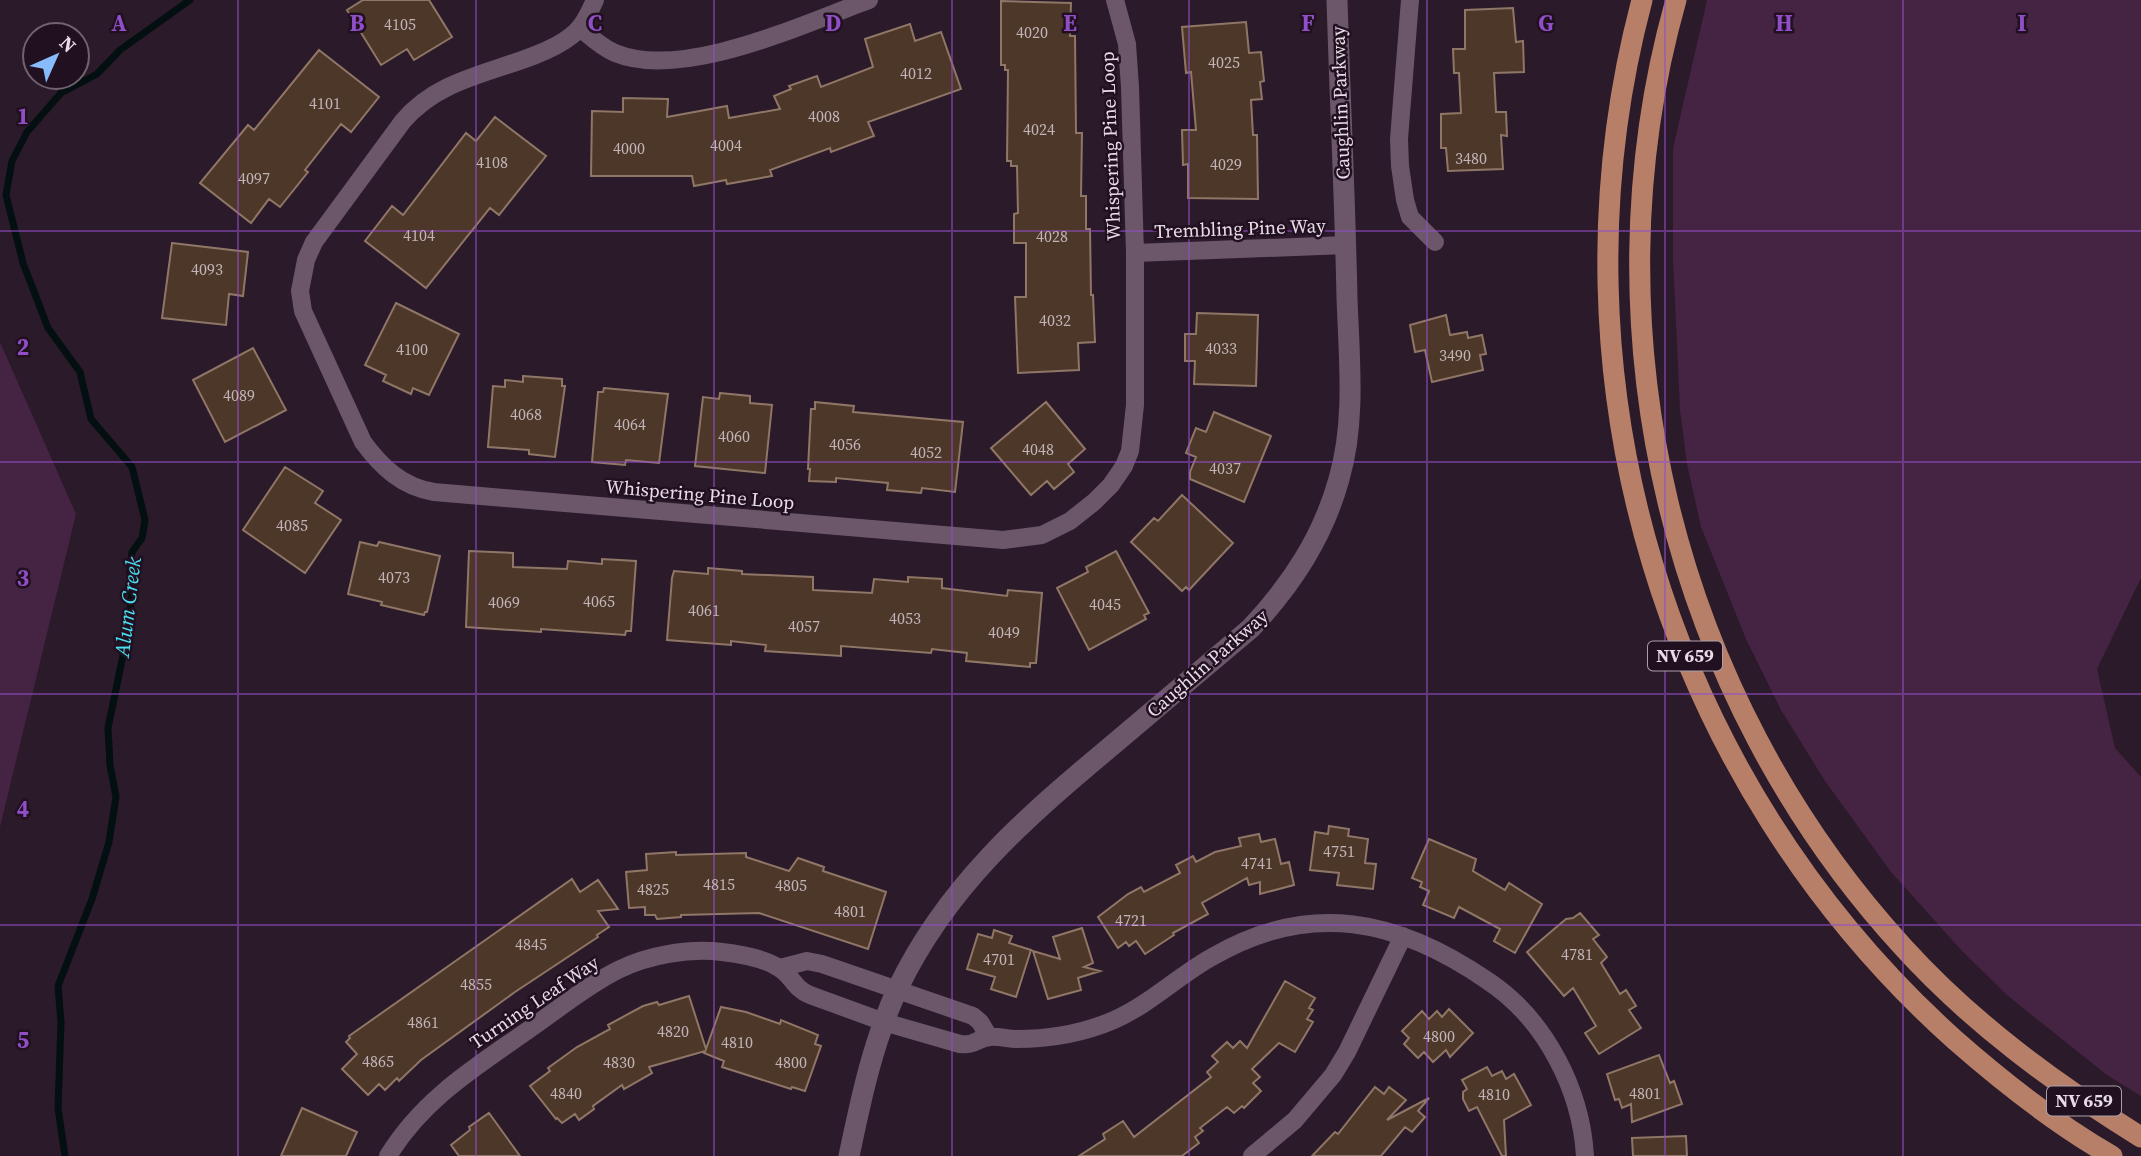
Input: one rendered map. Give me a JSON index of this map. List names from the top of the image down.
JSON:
{
  "streets": {
    "main road": ["NV 659"],
    "street": [
      "Caughlin Parkway",
      "Whispering Pine Loop",
      "Trembling Pine Way",
      "Turning Leaf Way"
    ]
  },
  "crossings": [
    ["Caughlin Parkway", "Trembling Pine Way"],
    ["Caughlin Parkway", "Turning Leaf Way"],
    ["Whispering Pine Loop", "Trembling Pine Way"]
  ],
  "water": ["Alum Creek"],
  "house_numbers": [
    "4105",
    "4020",
    "4025",
    "4012",
    "4101",
    "4008",
    "4024",
    "4004",
    "4000",
    "3480",
    "4108",
    "4029",
    "4097",
    "4104",
    "4028",
    "4093",
    "4032",
    "4033",
    "4100",
    "3490",
    "4089",
    "4068",
    "4064",
    "4060",
    "4056",
    "4048",
    "4052",
    "4037",
    "4085",
    "4073",
    "4065",
    "4069",
    "4045",
    "4061",
    "4053",
    "4057",
    "4049",
    "4751",
    "4741",
    "4815",
    "4805",
    "4825",
    "4801",
    "4721",
    "4845",
    "4781",
    "4701",
    "4855",
    "4861",
    "4820",
    "4800",
    "4810",
    "4865",
    "4830",
    "4800",
    "4840",
    "4801",
    "4810"
  ],
  "north": "top right",
  "grid": {
    "columns": [
      "A",
      "B",
      "C",
      "D",
      "E",
      "F",
      "G",
      "H",
      "I"
    ],
    "rows": [
      "1",
      "2",
      "3",
      "4",
      "5"
    ]
  }
}
